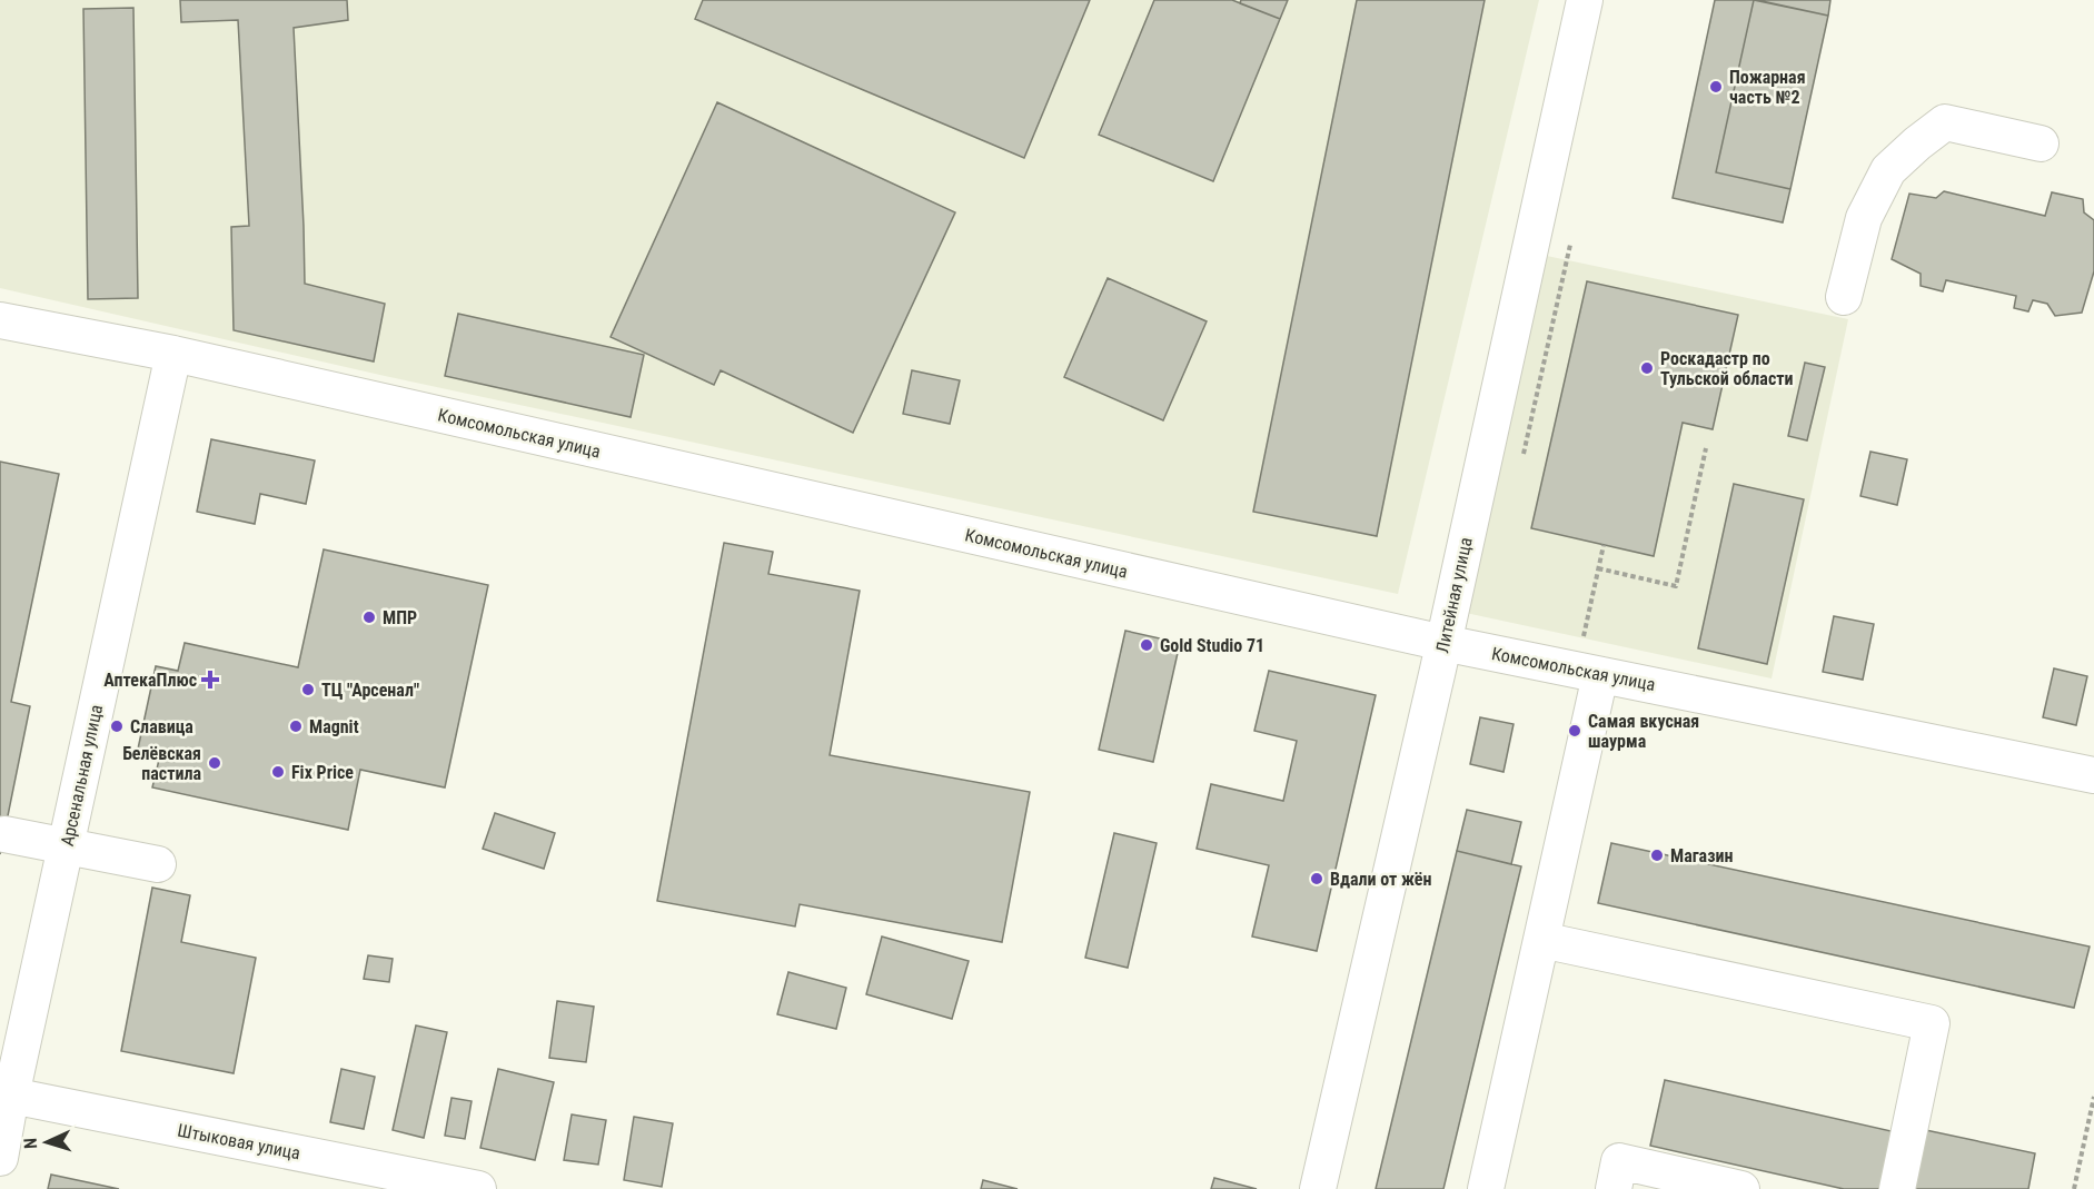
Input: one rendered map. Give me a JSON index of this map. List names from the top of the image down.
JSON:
{
  "streets": {
    "street": [
      "Комсомольская улица",
      "Литейная улица",
      "Арсенальная улица",
      "Штыковая улица"
    ]
  },
  "crossings": [
    ["Комсомольская улица", "Литейная улица"],
    ["Комсомольская улица", "Арсенальная улица"],
    ["Арсенальная улица", "Штыковая улица"]
  ],
  "places": {
    "other": [
      "Пожарная часть №2",
      "Роскадастр по Тульской области",
      "МПР",
      "Gold Studio 71",
      "ТЦ \"Арсенал\"",
      "Славица",
      "Magnit",
      "Самая вкусная шаурма",
      "Белёвская пастила",
      "Fix Price",
      "Магазин",
      "Вдали от жён"
    ],
    "health": ["АптекаПлюс"]
  },
  "north": "left"
}
